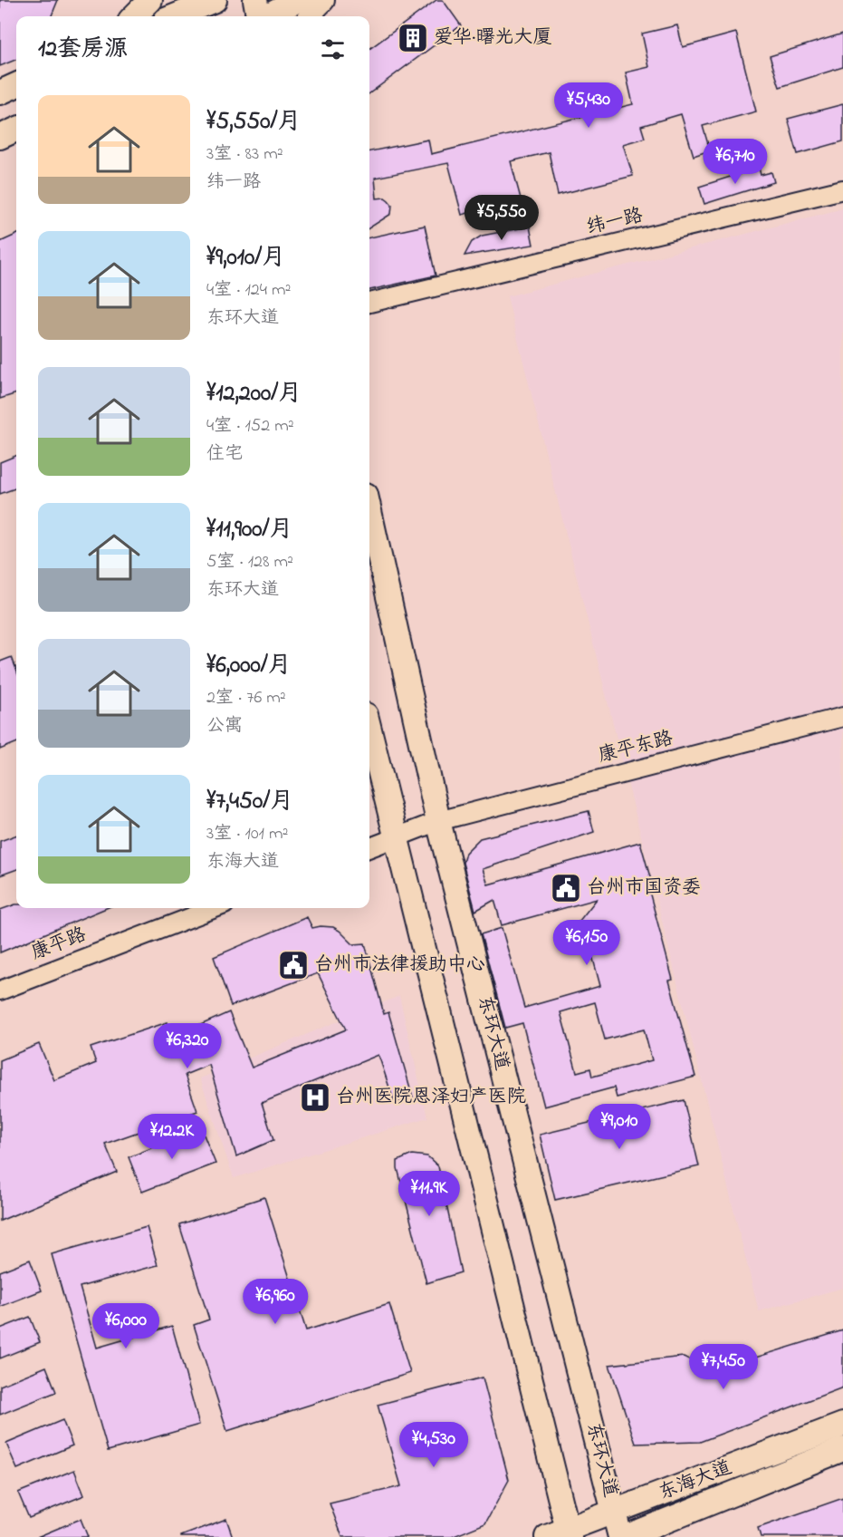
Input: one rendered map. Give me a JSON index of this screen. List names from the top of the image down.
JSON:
{
  "streets": {
    "main road": ["东环大道", "东海大道"],
    "street": ["纬一路", "康平东路", "康平路"]
  },
  "crossings": [
    ["康平东路", "东环大道"],
    ["东环大道", "东海大道"]
  ],
  "places": {
    "building": ["爱华·曙光大厦"],
    "public building": ["台州市国资委", "台州市法律援助中心"],
    "hospital": ["台州医院恩泽妇产医院"]
  },
  "page": {
    "heading": "12套房源",
    "list": [
      {
        "name": "¥5,550/月",
        "note": "3室 · 83 m² · 纬一路"
      },
      {
        "name": "¥9,010/月",
        "note": "4室 · 124 m² · 东环大道"
      },
      {
        "name": "¥12,200/月",
        "note": "4室 · 152 m² · 住宅"
      },
      {
        "name": "¥11,900/月",
        "note": "5室 · 128 m² · 东环大道"
      },
      {
        "name": "¥6,000/月",
        "note": "2室 · 76 m² · 公寓"
      },
      {
        "name": "¥7,450/月",
        "note": "3室 · 101 m² · 东海大道"
      }
    ],
    "price": [
      "¥5,430",
      "¥6,710",
      "¥5,550",
      "¥6,150",
      "¥6,320",
      "¥9,010",
      "¥12.2K",
      "¥11.9K",
      "¥6,960",
      "¥6,000",
      "¥7,450",
      "¥4,530"
    ]
  }
}
